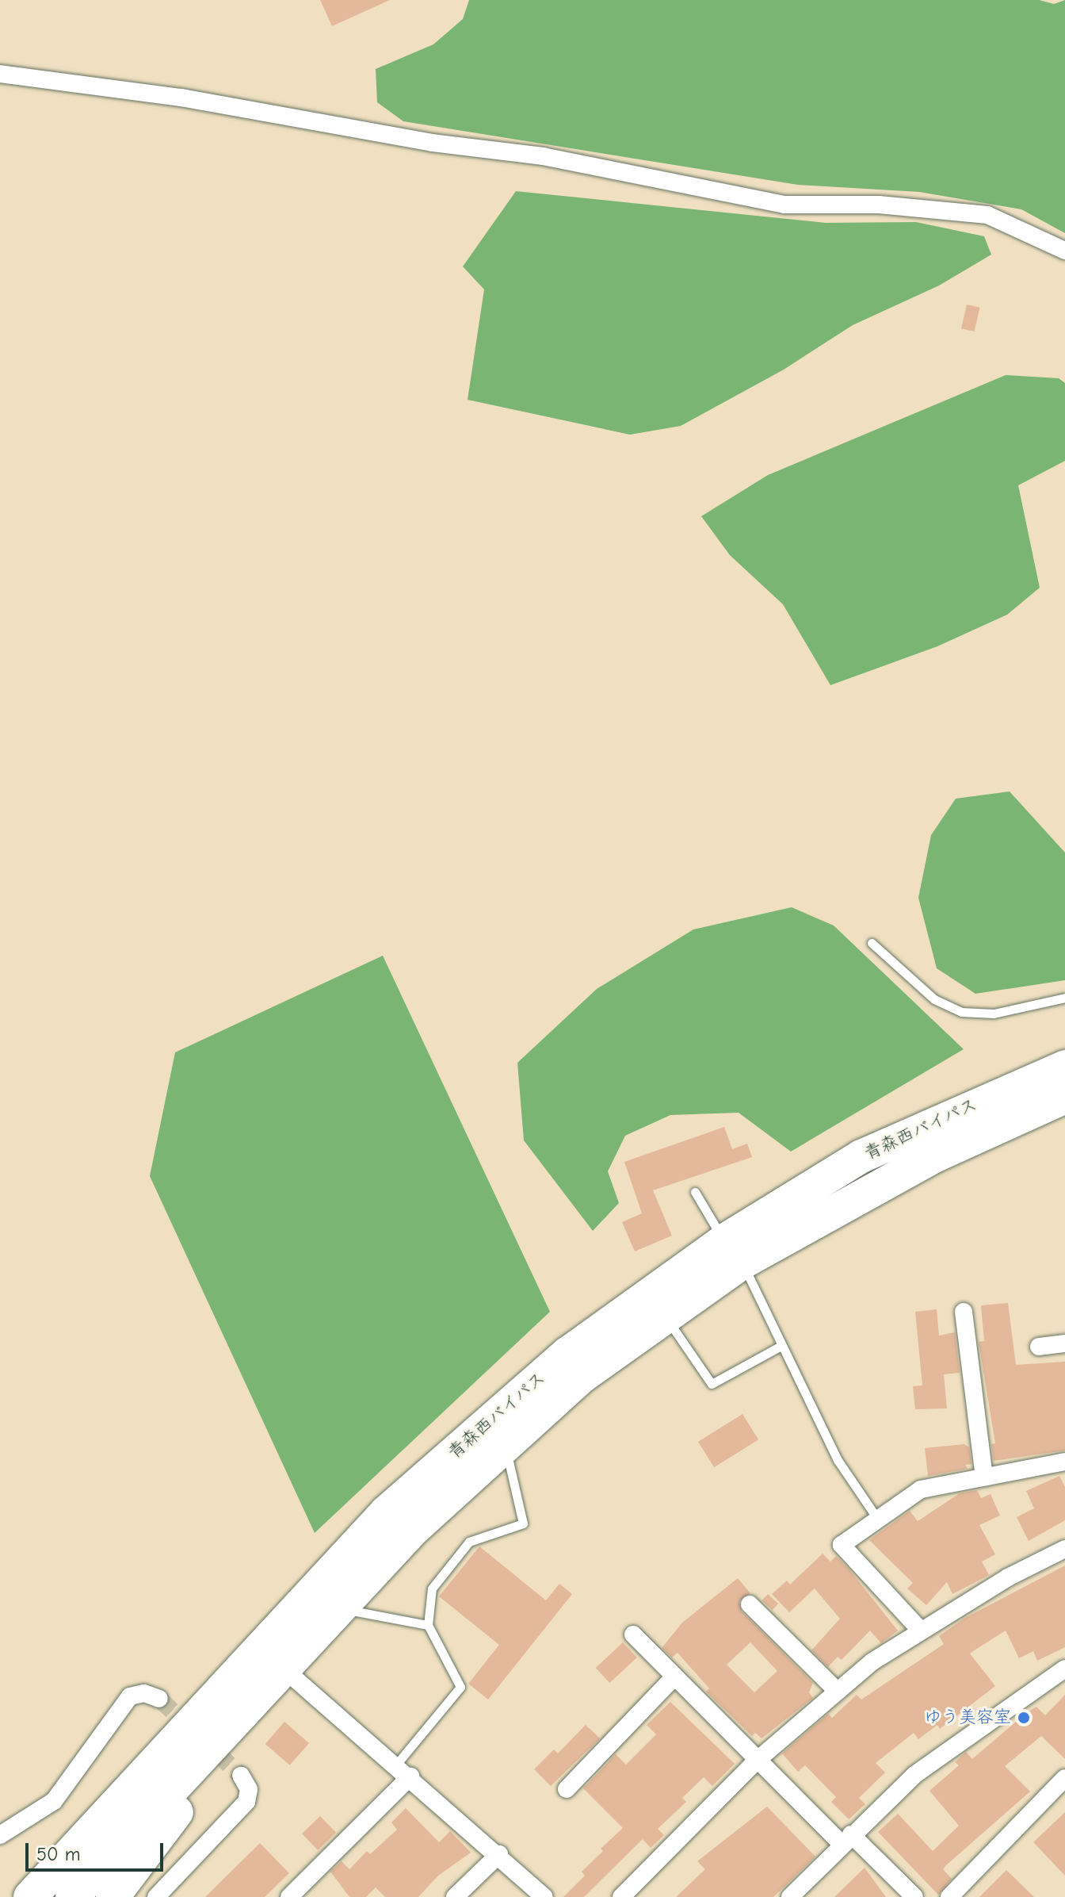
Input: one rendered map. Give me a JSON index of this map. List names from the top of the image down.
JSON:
{
  "streets": {
    "highway": ["青森西バイパス"]
  },
  "places": ["ゆう美容室"],
  "scale_bar": "50 m"
}
